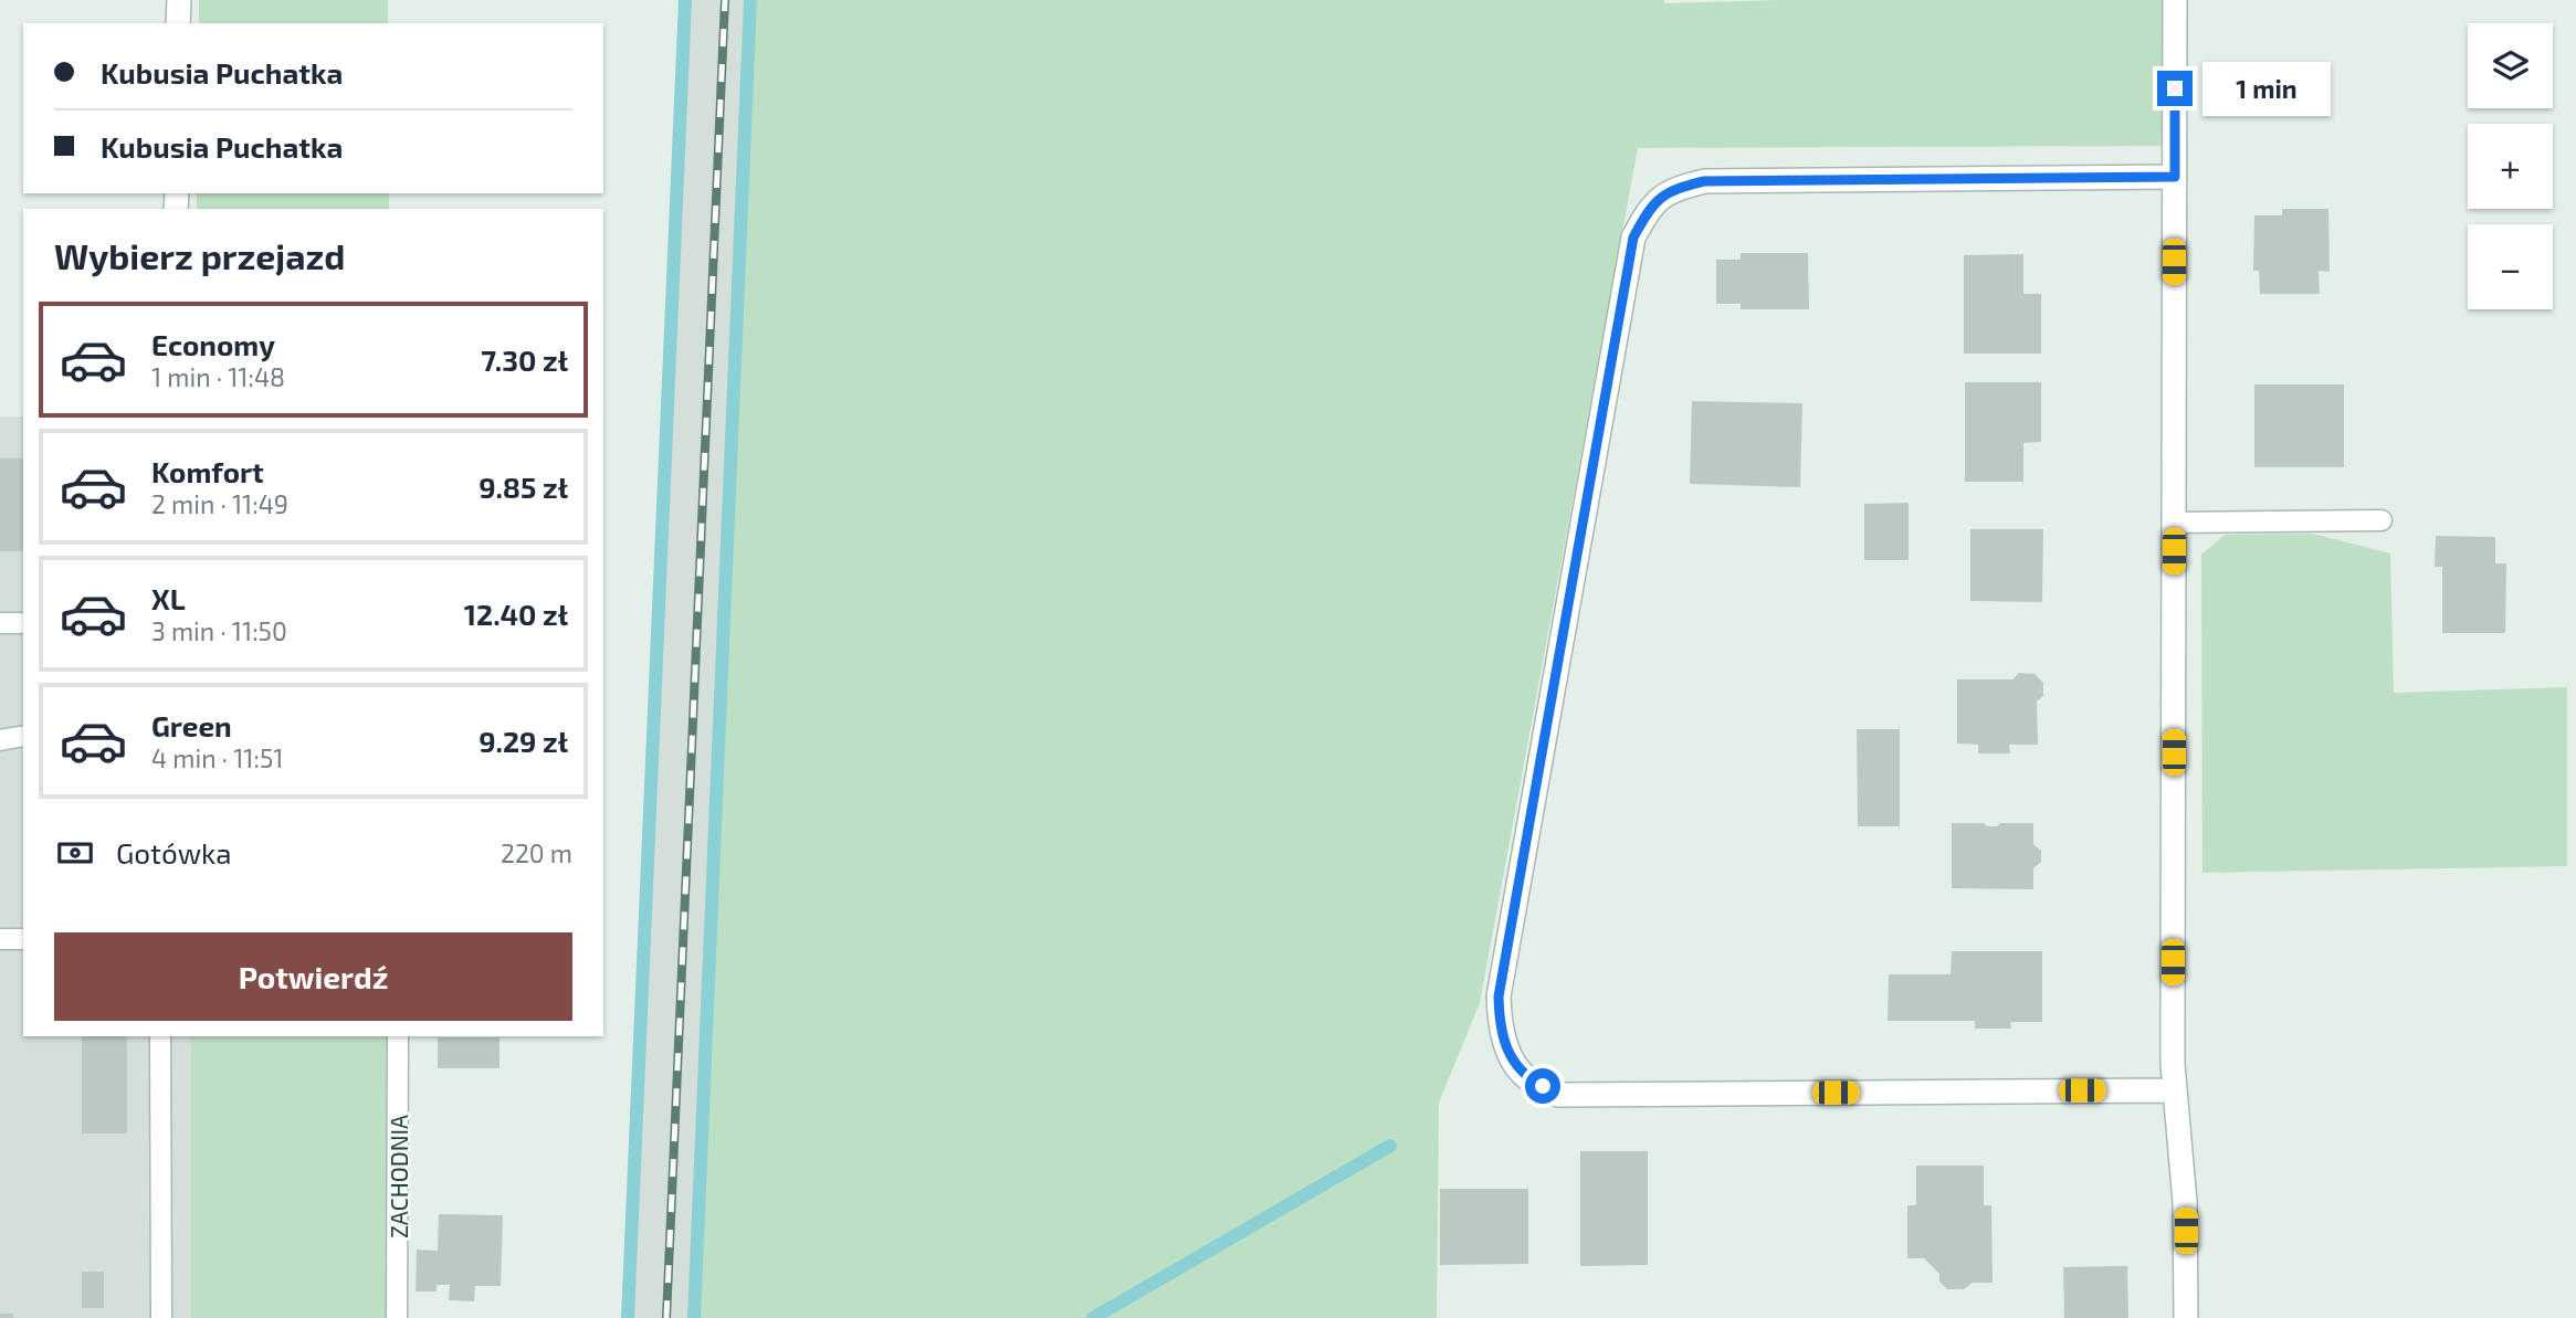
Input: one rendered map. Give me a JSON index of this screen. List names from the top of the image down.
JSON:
{
  "streets": {
    "lane": ["ZACHODNIA"]
  },
  "page": {
    "map_buttons": ["+", "−"],
    "banner": ["Kubusia Puchatka", "Kubusia Puchatka"],
    "bubble": "1 min",
    "heading": "Wybierz przejazd",
    "list": [
      {
        "name": "Economy",
        "note": "1 min · 11:48",
        "value": "7.30 zł"
      },
      {
        "name": "Komfort",
        "note": "2 min · 11:49",
        "value": "9.85 zł"
      },
      {
        "name": "XL",
        "note": "3 min · 11:50",
        "value": "12.40 zł"
      },
      {
        "name": "Green",
        "note": "4 min · 11:51",
        "value": "9.29 zł"
      }
    ],
    "pay": ["Gotówka", "220 m"],
    "buttons": "Potwierdź"
  }
}
